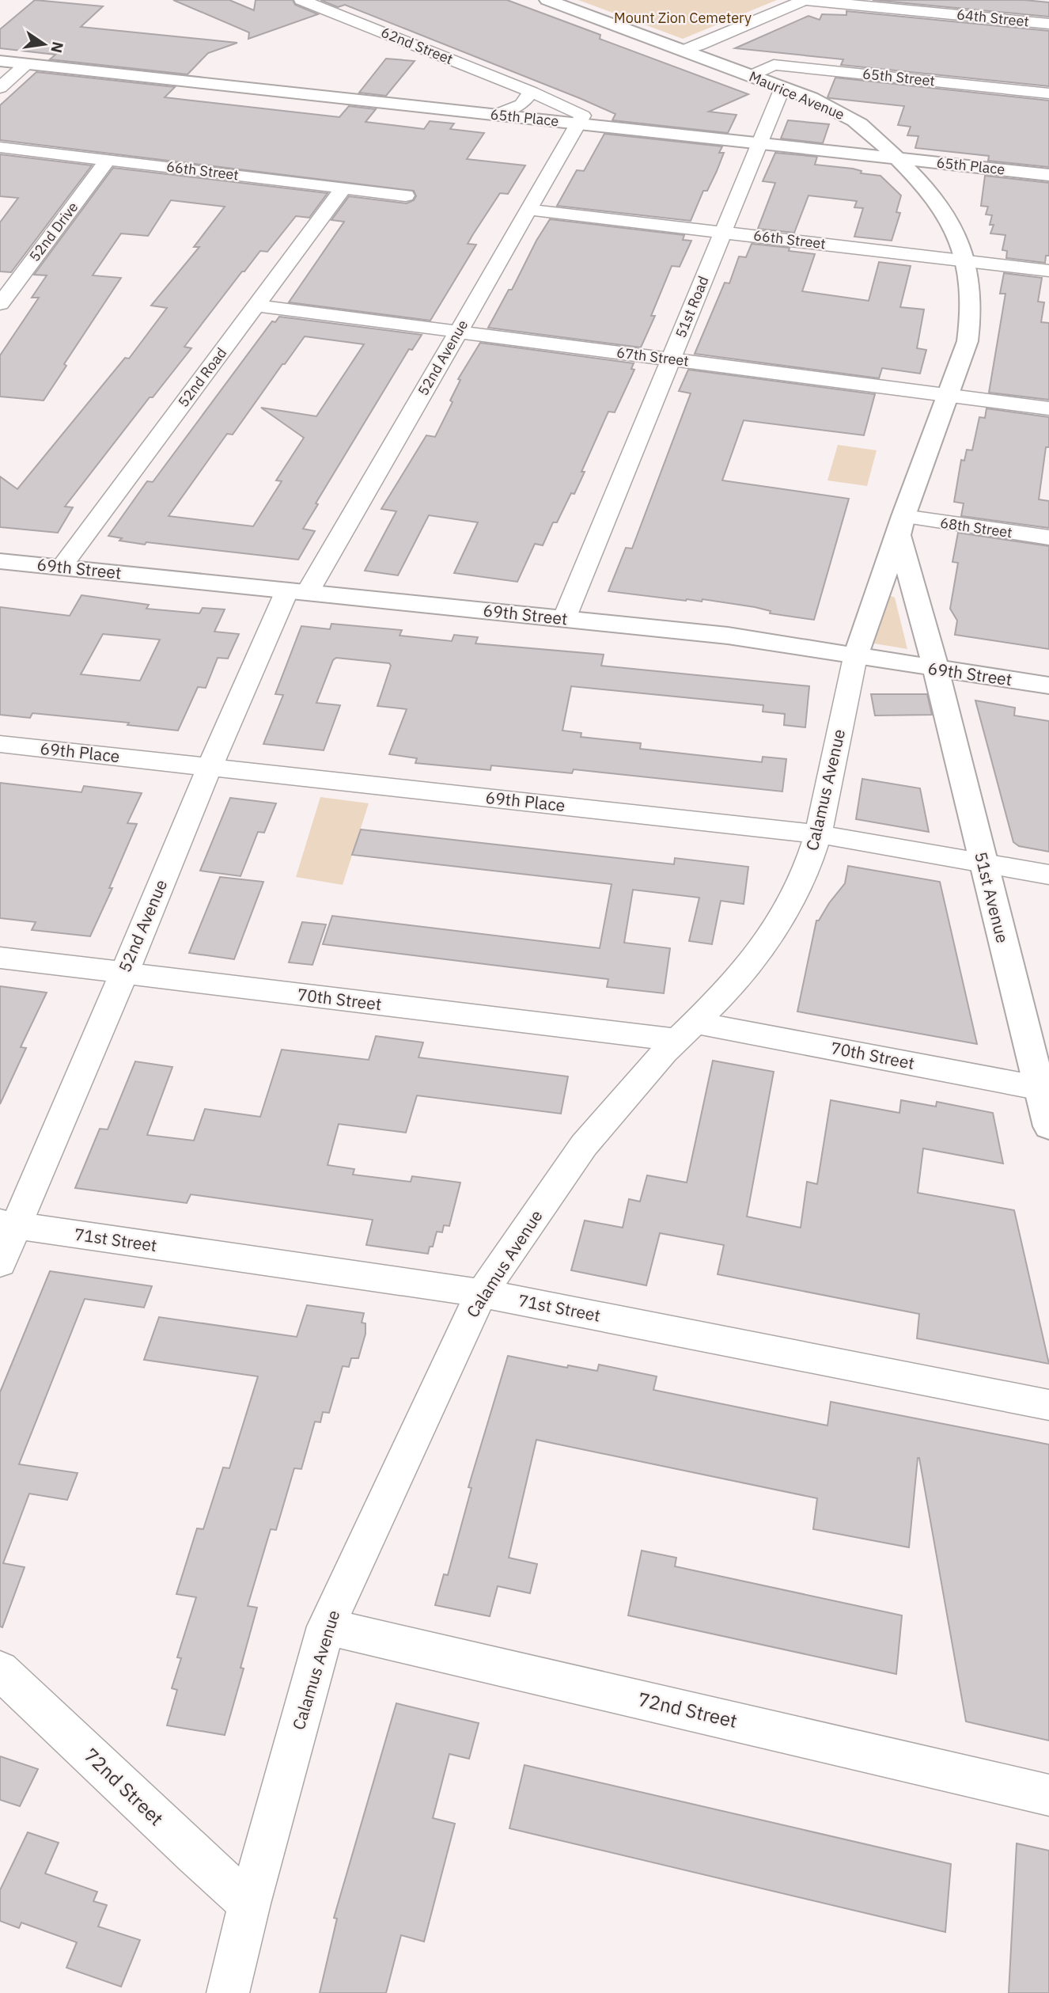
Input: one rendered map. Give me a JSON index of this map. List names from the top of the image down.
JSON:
{
  "streets": {
    "street": [
      "64th Street",
      "62nd Street",
      "65th Street",
      "Maurice Avenue",
      "65th Place",
      "66th Street",
      "52nd Drive",
      "51st Road",
      "67th Street",
      "52nd Avenue",
      "52nd Road",
      "68th Street",
      "69th Street",
      "69th Place",
      "Calamus Avenue",
      "51st Avenue",
      "70th Street",
      "71st Street",
      "72nd Street"
    ]
  },
  "crossings": [
    ["62nd Street", "65th Place"],
    ["62nd Street", "52nd Avenue"],
    ["65th Street", "Maurice Avenue"],
    ["Maurice Avenue", "65th Place"],
    ["Maurice Avenue", "66th Street"],
    ["Maurice Avenue", "51st Road"],
    ["Maurice Avenue", "67th Street"],
    ["Maurice Avenue", "68th Street"],
    ["Maurice Avenue", "69th Street"],
    ["Maurice Avenue", "Calamus Avenue"],
    ["65th Place", "51st Road"],
    ["65th Place", "52nd Avenue"],
    ["66th Street", "52nd Drive"],
    ["66th Street", "51st Road"],
    ["66th Street", "52nd Avenue"],
    ["66th Street", "52nd Road"],
    ["51st Road", "67th Street"],
    ["51st Road", "69th Street"],
    ["67th Street", "52nd Avenue"],
    ["67th Street", "52nd Road"],
    ["52nd Avenue", "69th Street"],
    ["52nd Avenue", "69th Place"],
    ["52nd Avenue", "70th Street"],
    ["52nd Avenue", "71st Street"],
    ["52nd Road", "69th Street"],
    ["69th Street", "Calamus Avenue"],
    ["69th Street", "51st Avenue"],
    ["69th Place", "Calamus Avenue"],
    ["69th Place", "51st Avenue"],
    ["Calamus Avenue", "70th Street"],
    ["Calamus Avenue", "71st Street"],
    ["Calamus Avenue", "72nd Street"],
    ["51st Avenue", "70th Street"]
  ],
  "parks": ["Mount Zion Cemetery"],
  "north": "right"
}
